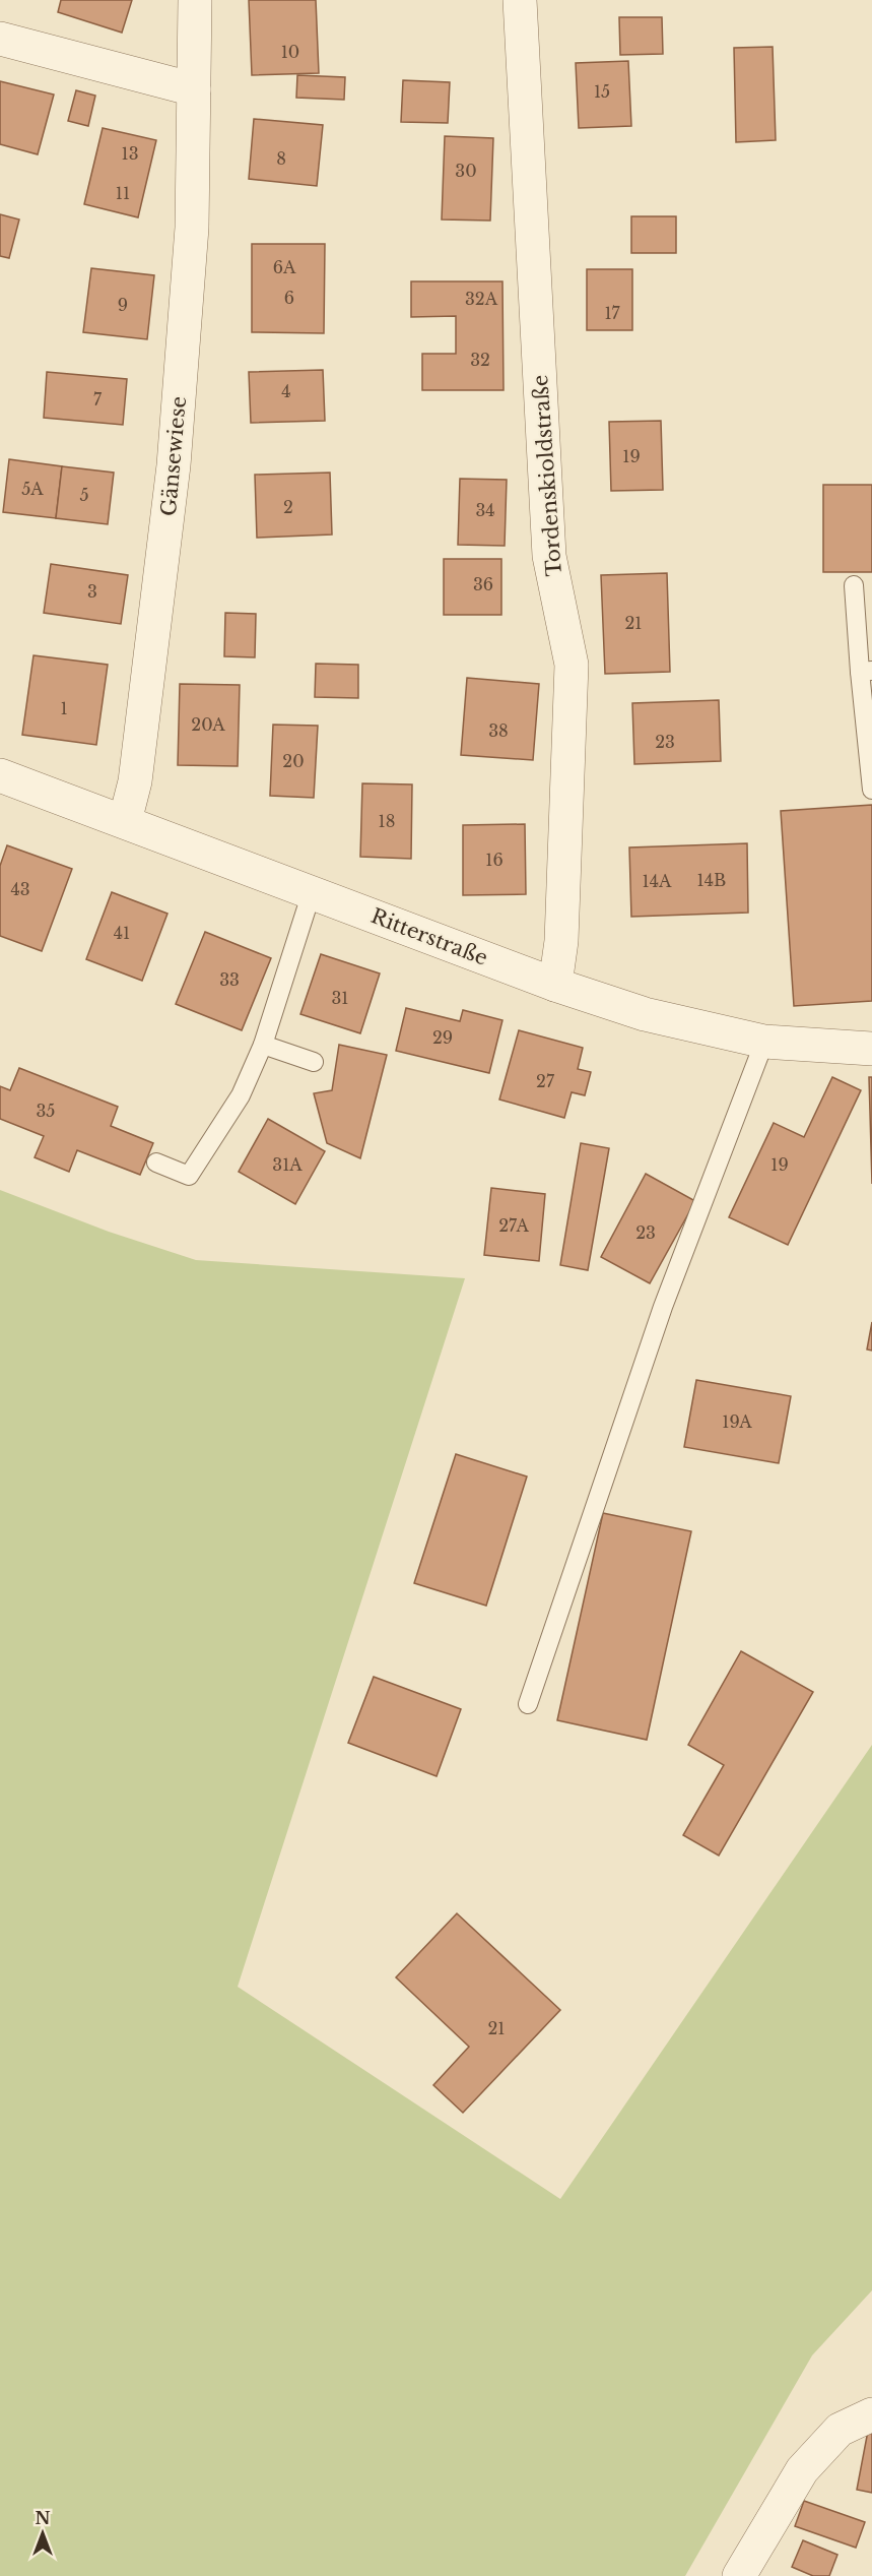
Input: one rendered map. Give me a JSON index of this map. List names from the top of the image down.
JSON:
{
  "streets": {
    "street": ["Gänsewiese", "Tordenskioldstraße", "Ritterstraße"]
  },
  "crossings": [
    ["Gänsewiese", "Ritterstraße"],
    ["Tordenskioldstraße", "Ritterstraße"]
  ],
  "house_numbers": [
    "10",
    "15",
    "13",
    "8",
    "30",
    "11",
    "6A",
    "6",
    "32A",
    "9",
    "17",
    "32",
    "4",
    "7",
    "19",
    "5A",
    "5",
    "2",
    "34",
    "36",
    "3",
    "21",
    "1",
    "20A",
    "38",
    "23",
    "20",
    "18",
    "16",
    "14B",
    "14A",
    "43",
    "41",
    "33",
    "31",
    "29",
    "27",
    "35",
    "31A",
    "19",
    "27A",
    "23",
    "19A",
    "21"
  ],
  "north": "top"
}
